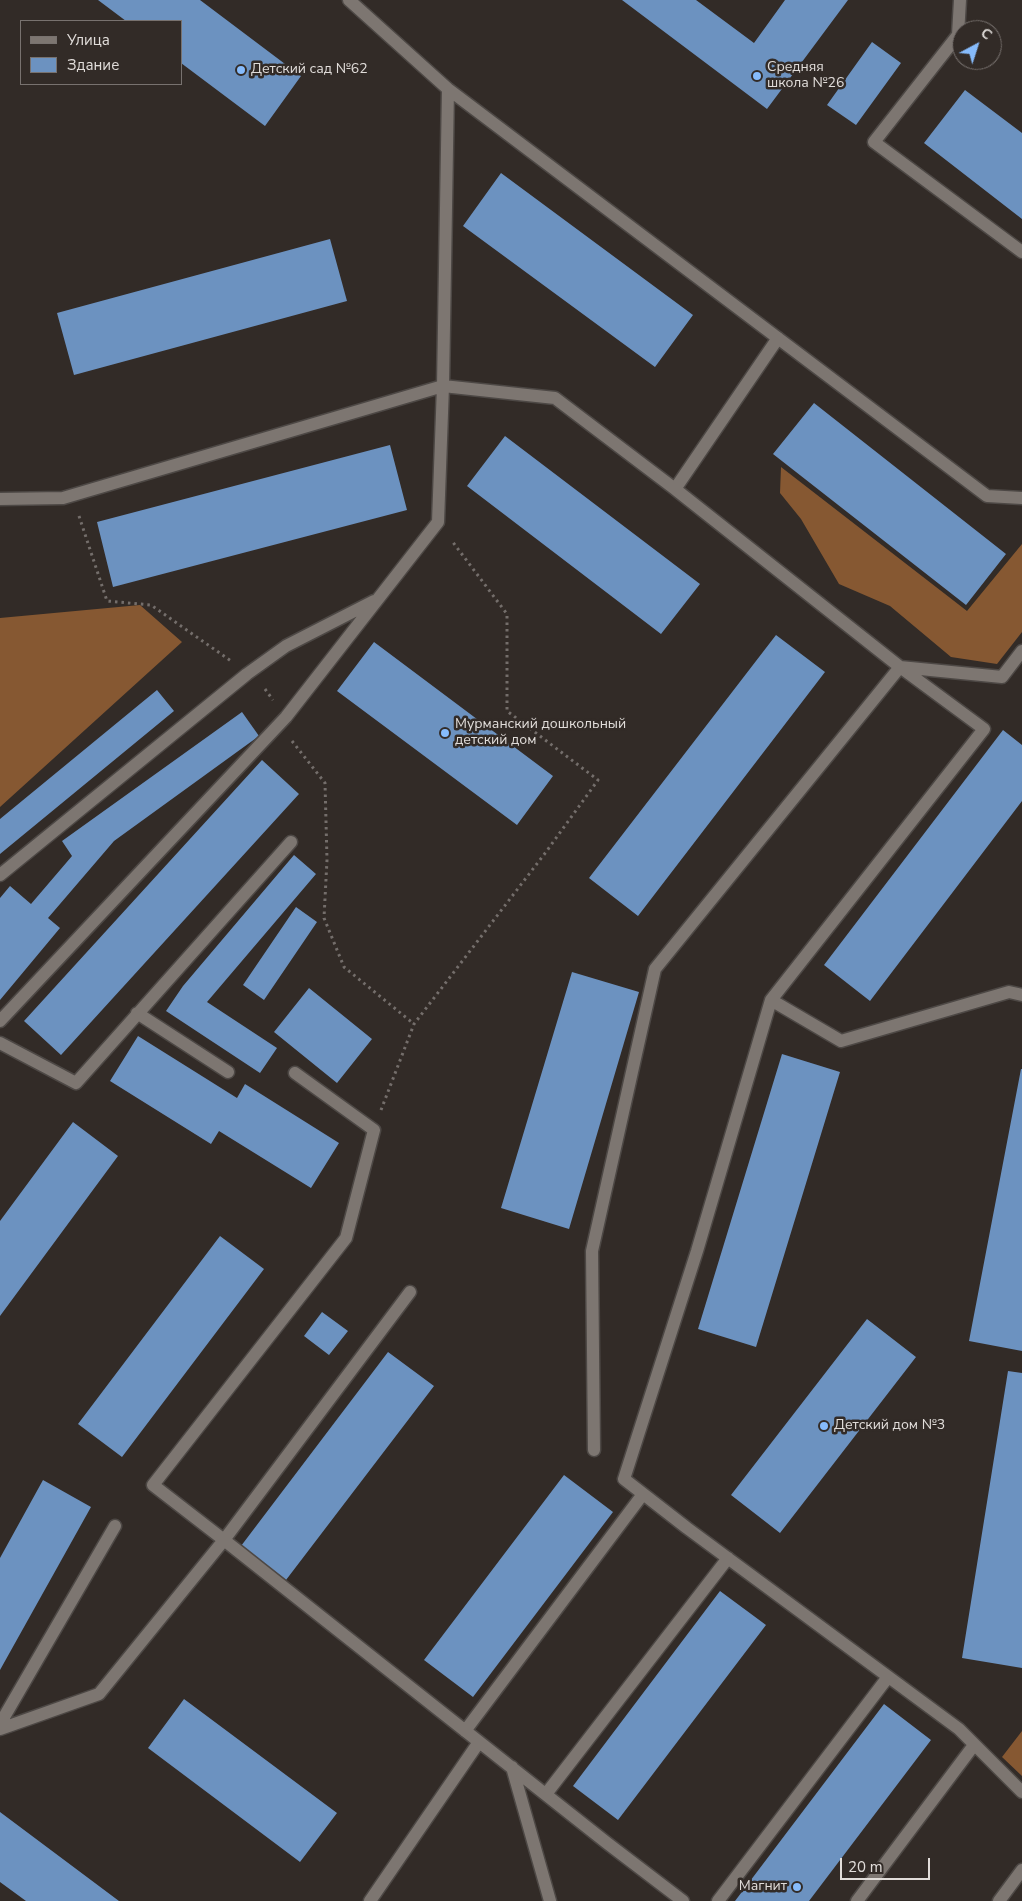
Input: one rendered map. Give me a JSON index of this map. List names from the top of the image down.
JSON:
{
  "places": [
    "Детский сад №62",
    "Средняя школа №26",
    "Мурманский дошкольный детский дом",
    "Детский дом №3",
    "Магнит"
  ],
  "legend": ["Улица", "Здание"],
  "scale_bar": "20 m",
  "north": "top right"
}
